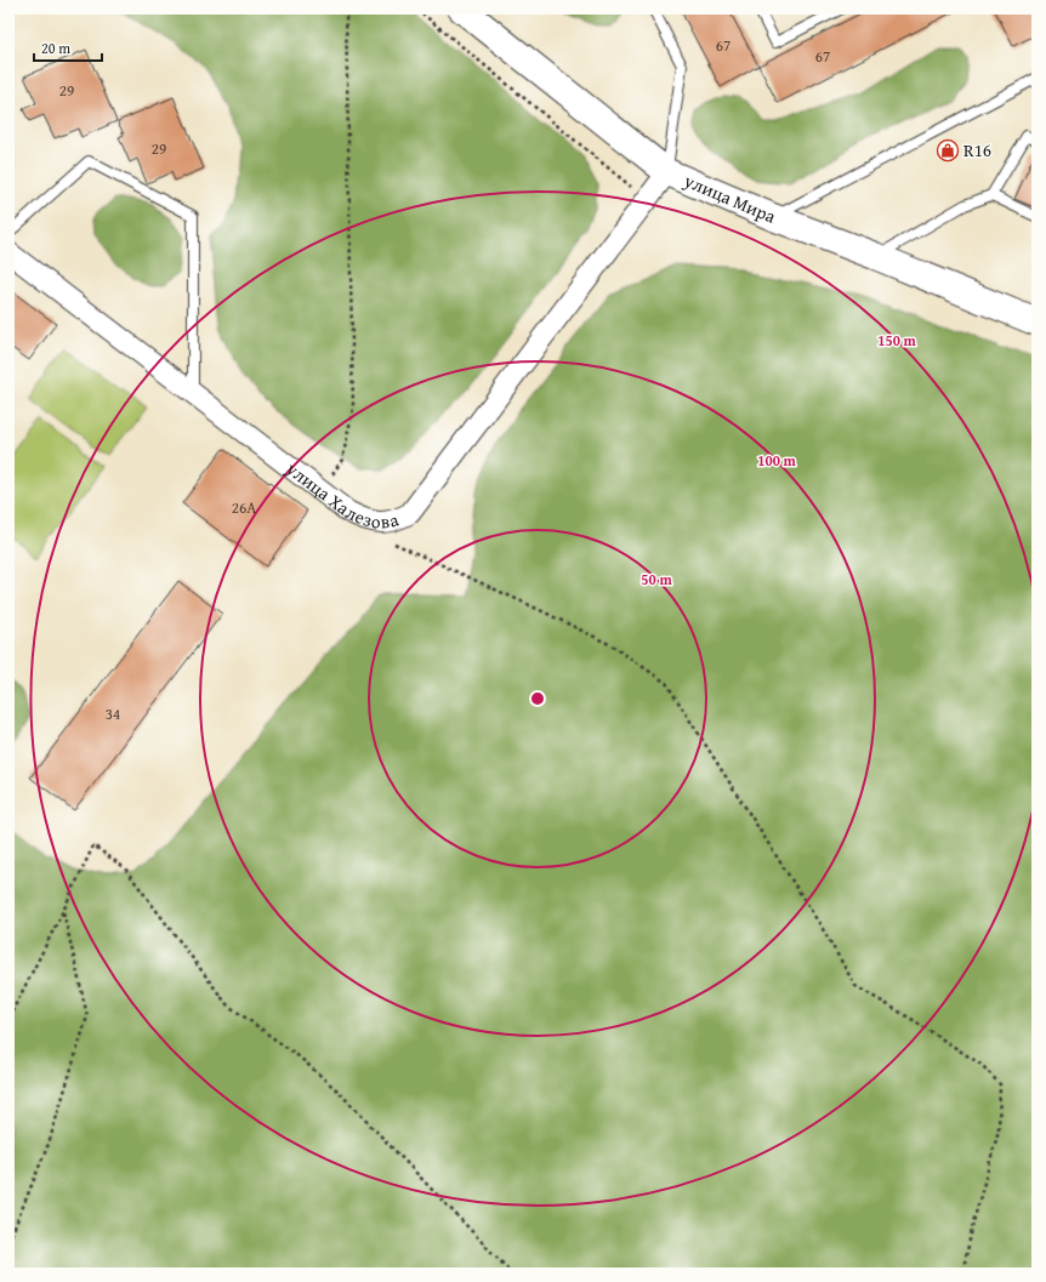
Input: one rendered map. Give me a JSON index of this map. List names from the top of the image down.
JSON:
{
  "streets": {
    "main road": ["улица Мира"],
    "street": ["улица Халезова"]
  },
  "crossings": [
    ["улица Мира", "улица Халезова"]
  ],
  "places": {
    "shop": ["R16"]
  },
  "house_numbers": [
    "67",
    "67",
    "29",
    "29",
    "26А",
    "34"
  ],
  "scale_bar": "20 m",
  "rings": ["150 m", "100 m", "50 m"]
}
